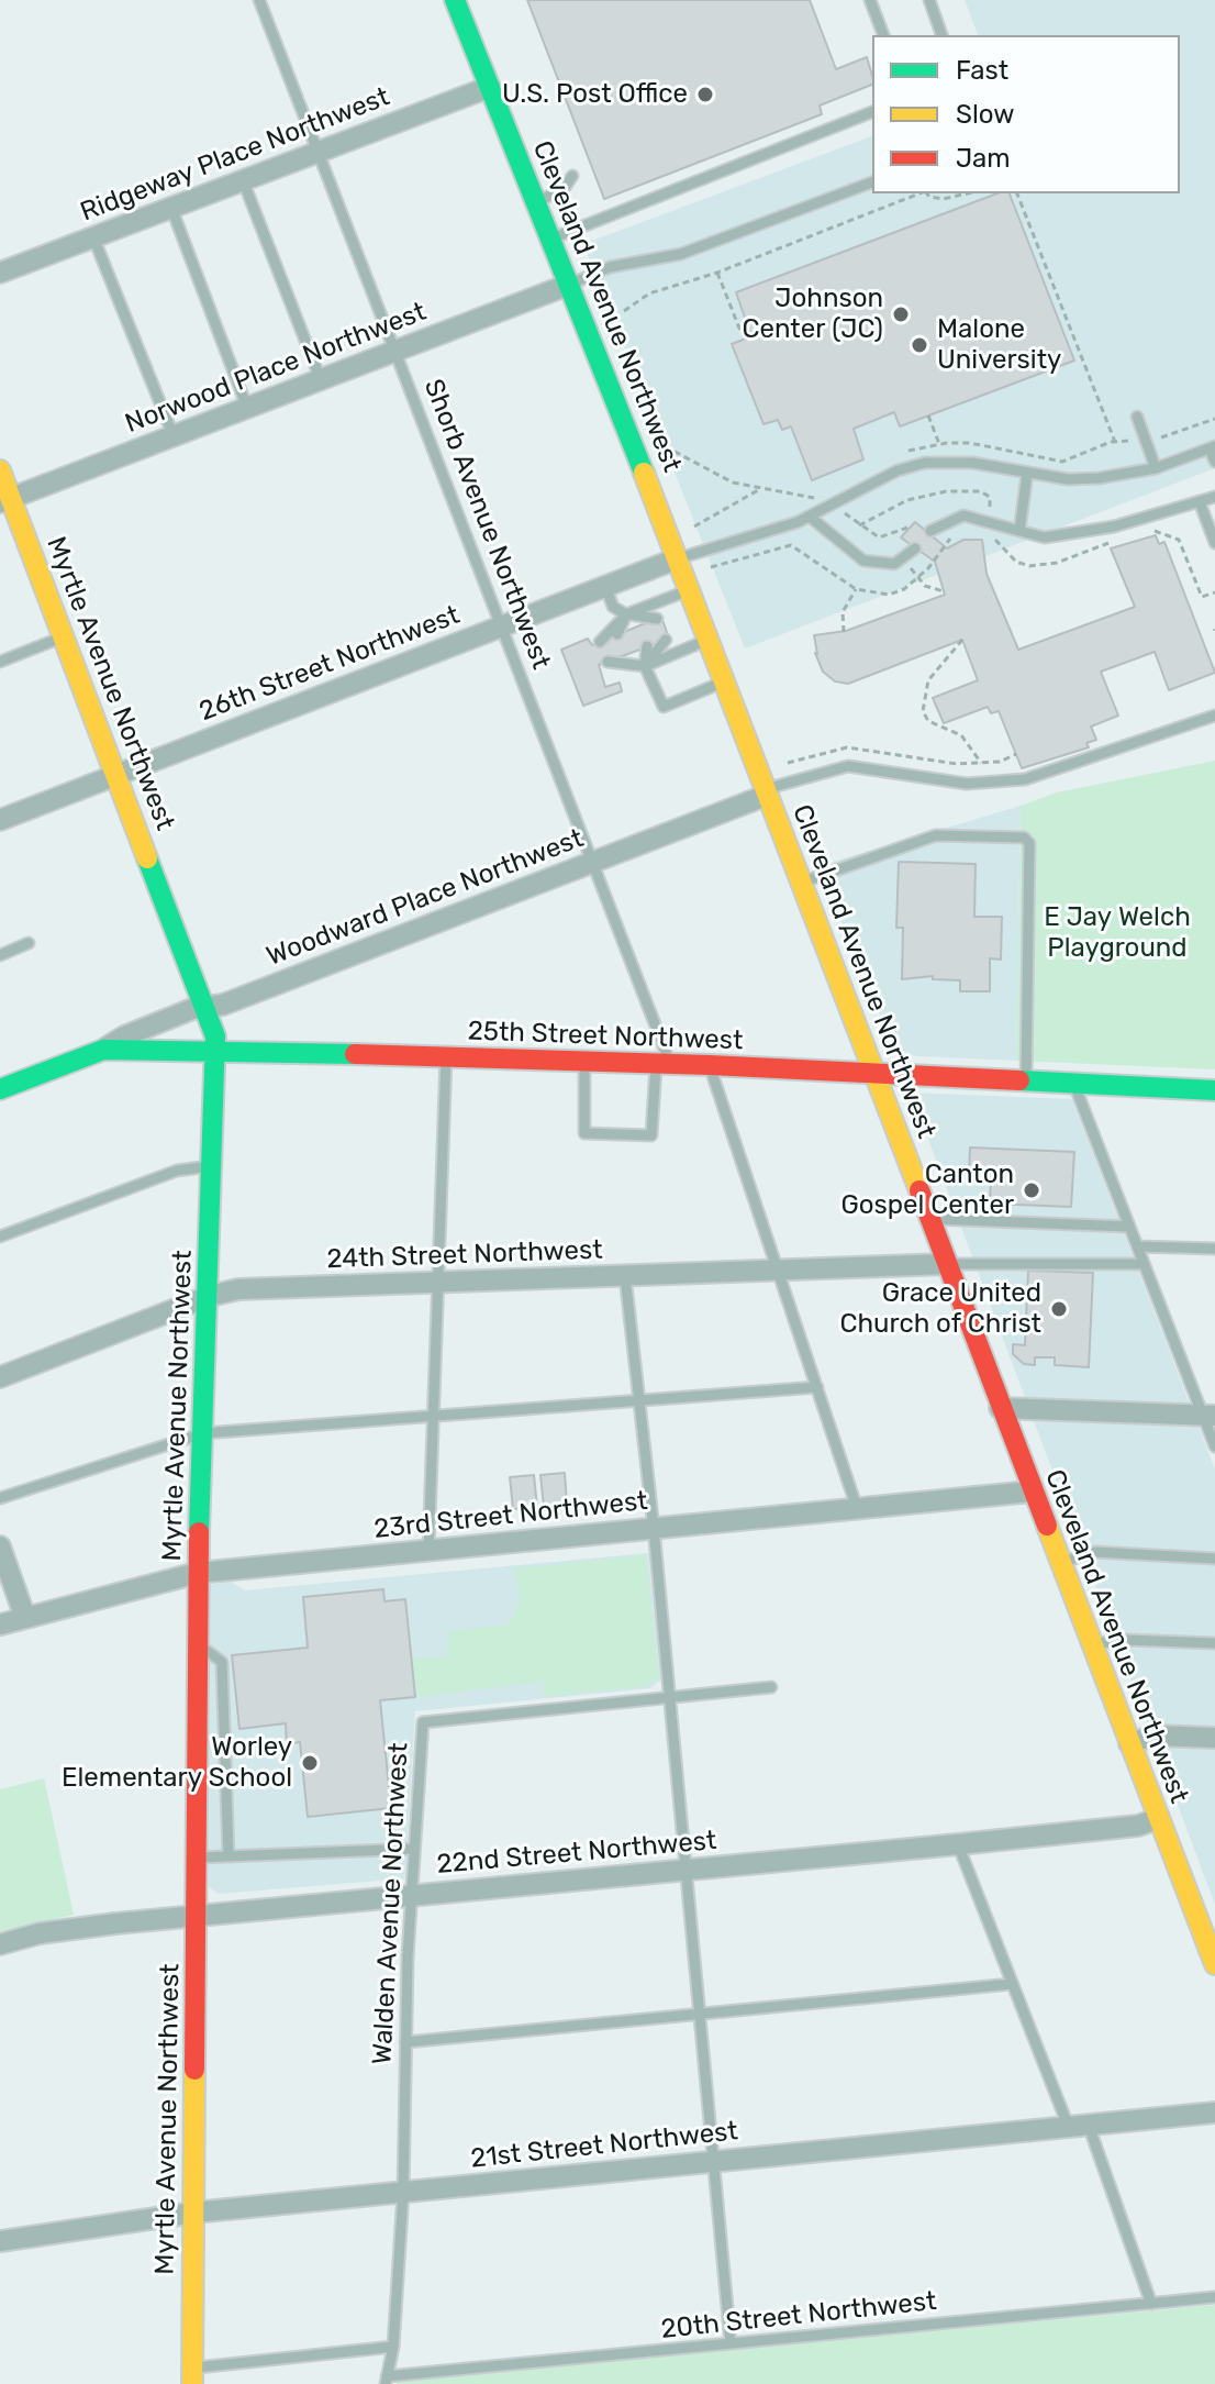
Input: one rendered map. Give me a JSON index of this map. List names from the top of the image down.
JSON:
{
  "streets": {
    "street": [
      "Ridgeway Place Northwest",
      "Cleveland Avenue Northwest",
      "Norwood Place Northwest",
      "26th Street Northwest",
      "Myrtle Avenue Northwest",
      "Woodward Place Northwest",
      "25th Street Northwest",
      "24th Street Northwest",
      "23rd Street Northwest",
      "22nd Street Northwest",
      "21st Street Northwest"
    ],
    "lane": ["Shorb Avenue Northwest", "Walden Avenue Northwest", "20th Street Northwest"]
  },
  "crossings": [
    ["Ridgeway Place Northwest", "Cleveland Avenue Northwest"],
    ["Ridgeway Place Northwest", "Shorb Avenue Northwest"],
    ["Cleveland Avenue Northwest", "Norwood Place Northwest"],
    ["Cleveland Avenue Northwest", "26th Street Northwest"],
    ["Cleveland Avenue Northwest", "Woodward Place Northwest"],
    ["Cleveland Avenue Northwest", "25th Street Northwest"],
    ["Cleveland Avenue Northwest", "24th Street Northwest"],
    ["Cleveland Avenue Northwest", "23rd Street Northwest"],
    ["Cleveland Avenue Northwest", "22nd Street Northwest"],
    ["Norwood Place Northwest", "Shorb Avenue Northwest"],
    ["Norwood Place Northwest", "Myrtle Avenue Northwest"],
    ["Shorb Avenue Northwest", "26th Street Northwest"],
    ["Shorb Avenue Northwest", "Woodward Place Northwest"],
    ["Shorb Avenue Northwest", "25th Street Northwest"],
    ["26th Street Northwest", "Myrtle Avenue Northwest"],
    ["Myrtle Avenue Northwest", "Woodward Place Northwest"],
    ["Myrtle Avenue Northwest", "25th Street Northwest"],
    ["Myrtle Avenue Northwest", "24th Street Northwest"],
    ["Myrtle Avenue Northwest", "23rd Street Northwest"],
    ["Myrtle Avenue Northwest", "22nd Street Northwest"],
    ["Myrtle Avenue Northwest", "21st Street Northwest"],
    ["Woodward Place Northwest", "25th Street Northwest"],
    ["22nd Street Northwest", "Walden Avenue Northwest"],
    ["Walden Avenue Northwest", "21st Street Northwest"],
    ["Walden Avenue Northwest", "20th Street Northwest"]
  ],
  "parks": ["E Jay Welch Playground"],
  "places": [
    "U.S. Post Office",
    "Johnson Center (JC)",
    "Malone University",
    "Canton Gospel Center",
    "Grace United Church of Christ",
    "Worley Elementary School"
  ],
  "legend": ["Fast", "Slow", "Jam"]
}
